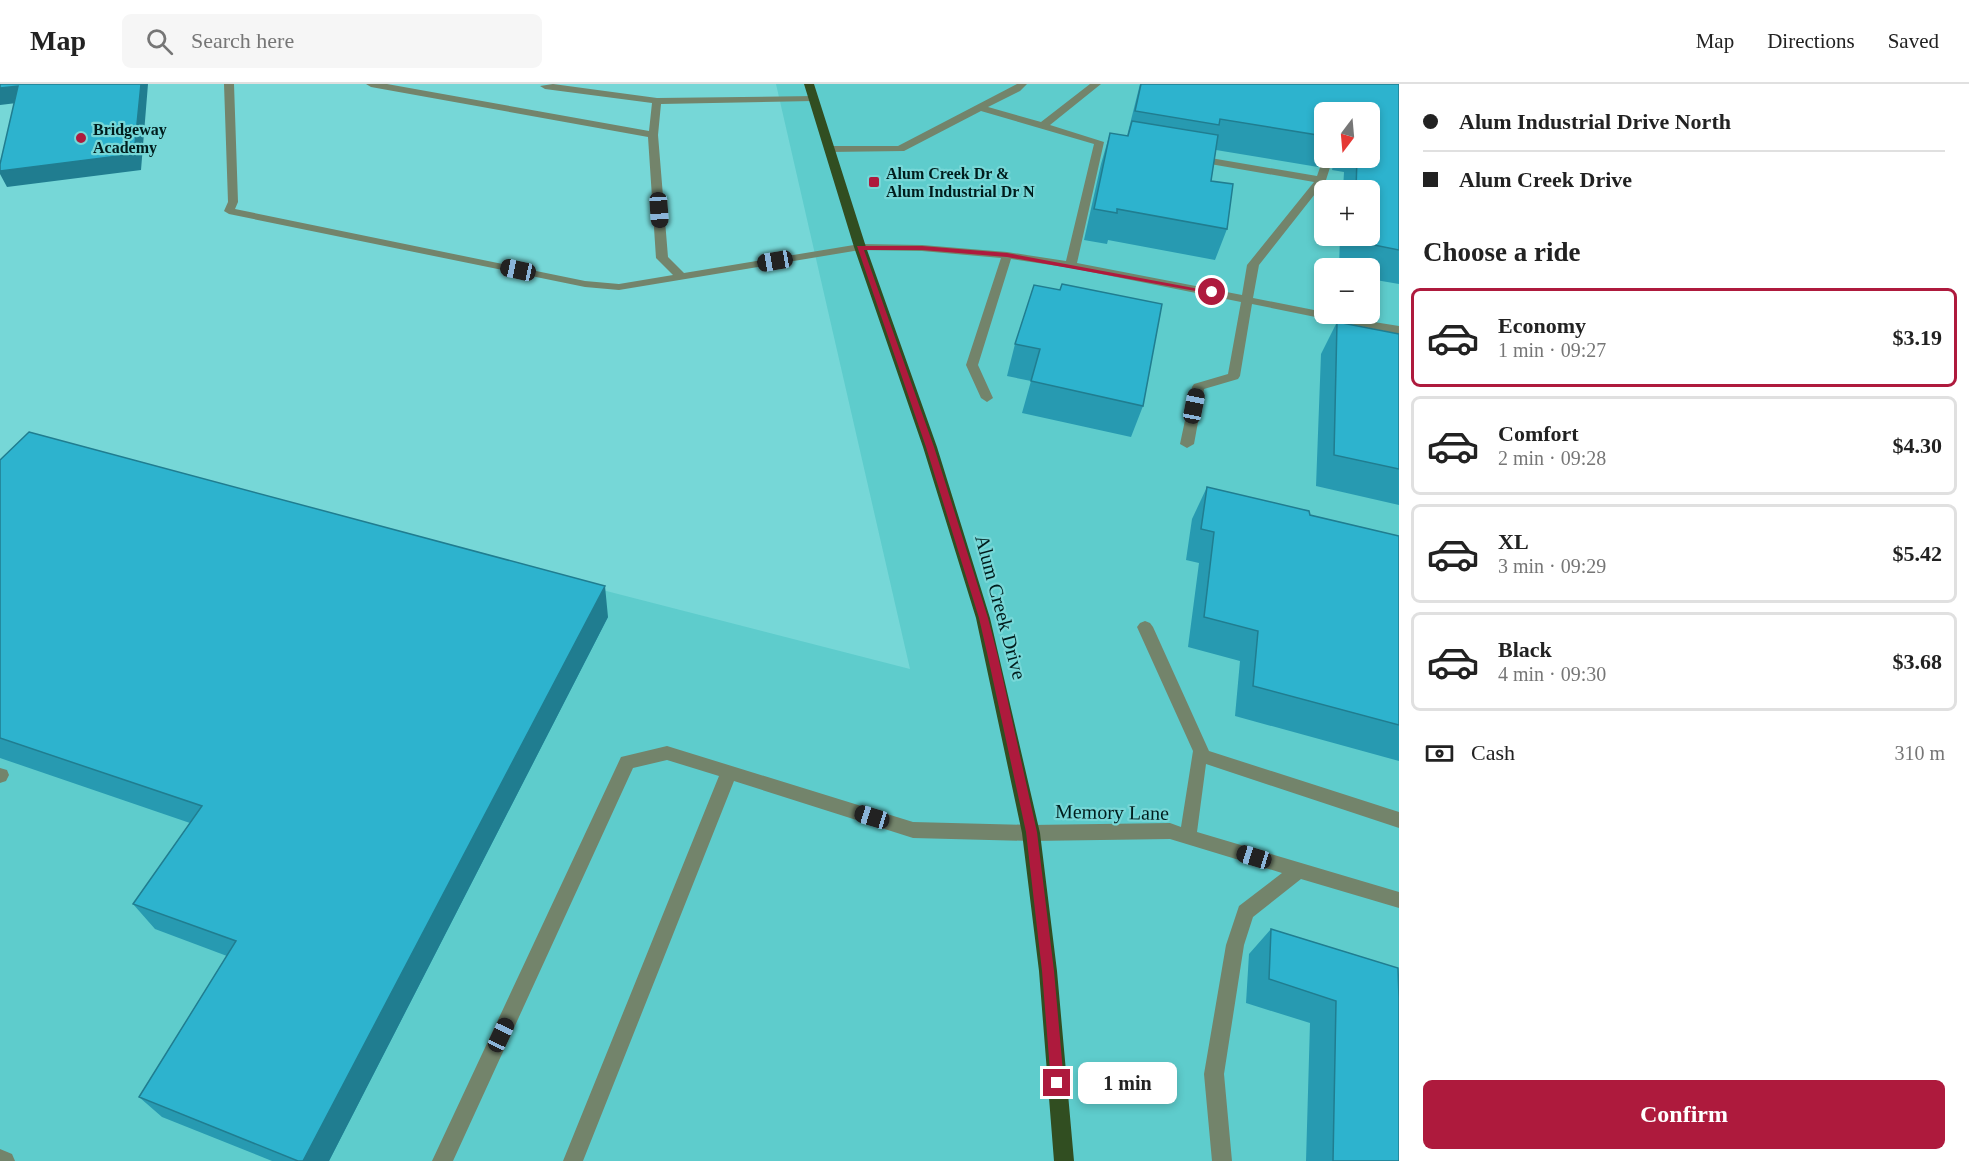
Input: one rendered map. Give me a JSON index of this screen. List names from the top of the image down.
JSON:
{
  "streets": {
    "main road": ["Alum Creek Drive"],
    "street": ["Memory Lane"]
  },
  "crossings": [
    ["Alum Creek Drive", "Memory Lane"]
  ],
  "places": {
    "other": ["Bridgeway Academy"],
    "transit": ["Alum Creek Dr & Alum Industrial Dr N"]
  },
  "north": "bottom",
  "page": {
    "header": "Map",
    "search": "Search here",
    "nav": ["Map", "Directions", "Saved"],
    "banner": ["Alum Industrial Drive North", "Alum Creek Drive"],
    "map_buttons": ["+", "−"],
    "heading": "Choose a ride",
    "list": [
      {
        "name": "Economy",
        "note": "1 min · 09:27",
        "value": "$3.19"
      },
      {
        "name": "Comfort",
        "note": "2 min · 09:28",
        "value": "$4.30"
      },
      {
        "name": "XL",
        "note": "3 min · 09:29",
        "value": "$5.42"
      },
      {
        "name": "Black",
        "note": "4 min · 09:30",
        "value": "$3.68"
      }
    ],
    "pay": ["Cash", "310 m"],
    "bubble": "1 min",
    "buttons": "Confirm"
  }
}
